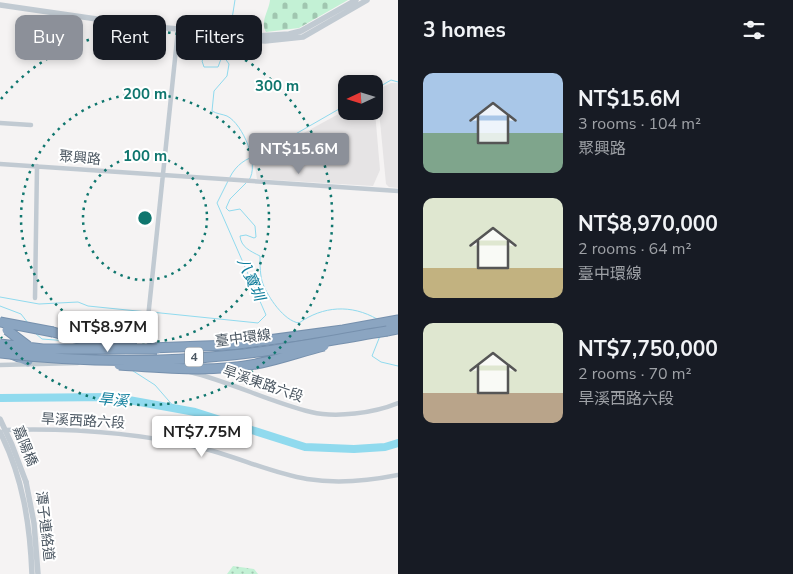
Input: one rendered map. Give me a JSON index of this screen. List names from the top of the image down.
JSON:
{
  "streets": {
    "highway": ["臺中環線", "4"],
    "street": [
      "聚興路",
      "旱溪東路六段",
      "旱溪西路六段",
      "嘉陽橋",
      "潭子連絡道"
    ]
  },
  "crossings": [
    ["旱溪西路六段", "嘉陽橋"],
    ["嘉陽橋", "潭子連絡道"]
  ],
  "water": ["八寶圳", "旱溪"],
  "north": "left",
  "page": {
    "heading": "3 homes",
    "chip": ["Buy", "Rent", "Filters"],
    "list": [
      {
        "name": "NT$15.6M",
        "note": "3 rooms · 104 m² · 聚興路"
      },
      {
        "name": "NT$8,970,000",
        "note": "2 rooms · 64 m² · 臺中環線"
      },
      {
        "name": "NT$7,750,000",
        "note": "2 rooms · 70 m² · 旱溪西路六段"
      }
    ],
    "price": ["NT$15.6M", "NT$8.97M", "NT$7.75M"]
  },
  "rings": ["300 m", "200 m", "100 m"]
}
